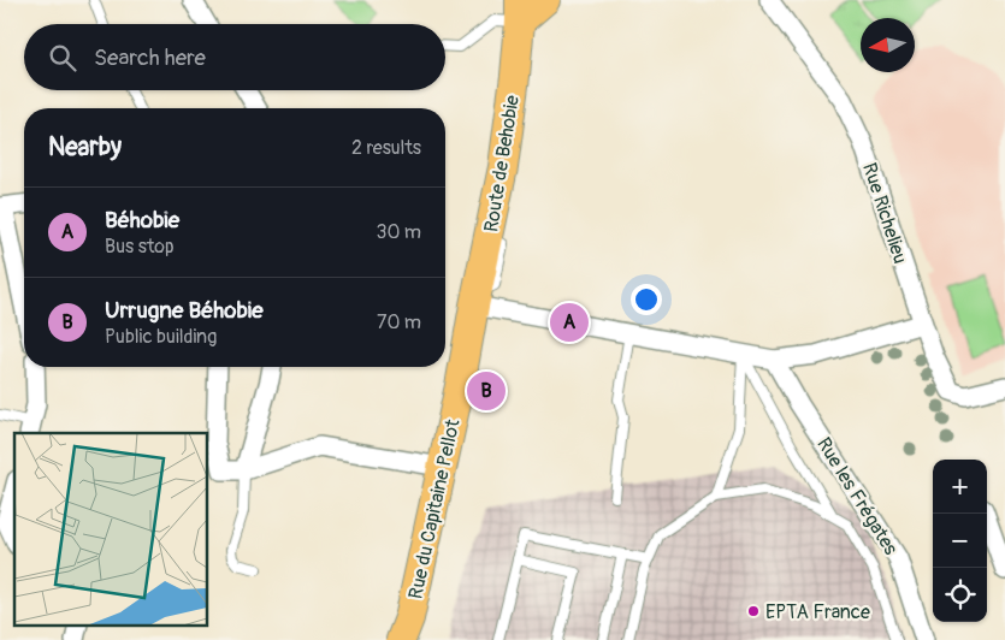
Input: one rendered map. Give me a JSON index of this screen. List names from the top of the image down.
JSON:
{
  "streets": {
    "main road": ["Route de Behobie", "Rue du Capitaine Pellot"],
    "street": ["Rue Richelieu", "Rue les Frégates"]
  },
  "crossings": [
    ["Route de Behobie", "Rue du Capitaine Pellot"]
  ],
  "places": ["EPTA France"],
  "north": "left",
  "page": {
    "search": "Search here",
    "heading": ["Nearby", "2 results"],
    "list": [
      {
        "mark": "A",
        "name": "Béhobie",
        "note": "Bus stop",
        "value": "30 m"
      },
      {
        "mark": "B",
        "name": "Urrugne Béhobie",
        "note": "Public building",
        "value": "70 m"
      }
    ],
    "pins": ["A", "B"],
    "map_buttons": ["+", "−"]
  }
}
